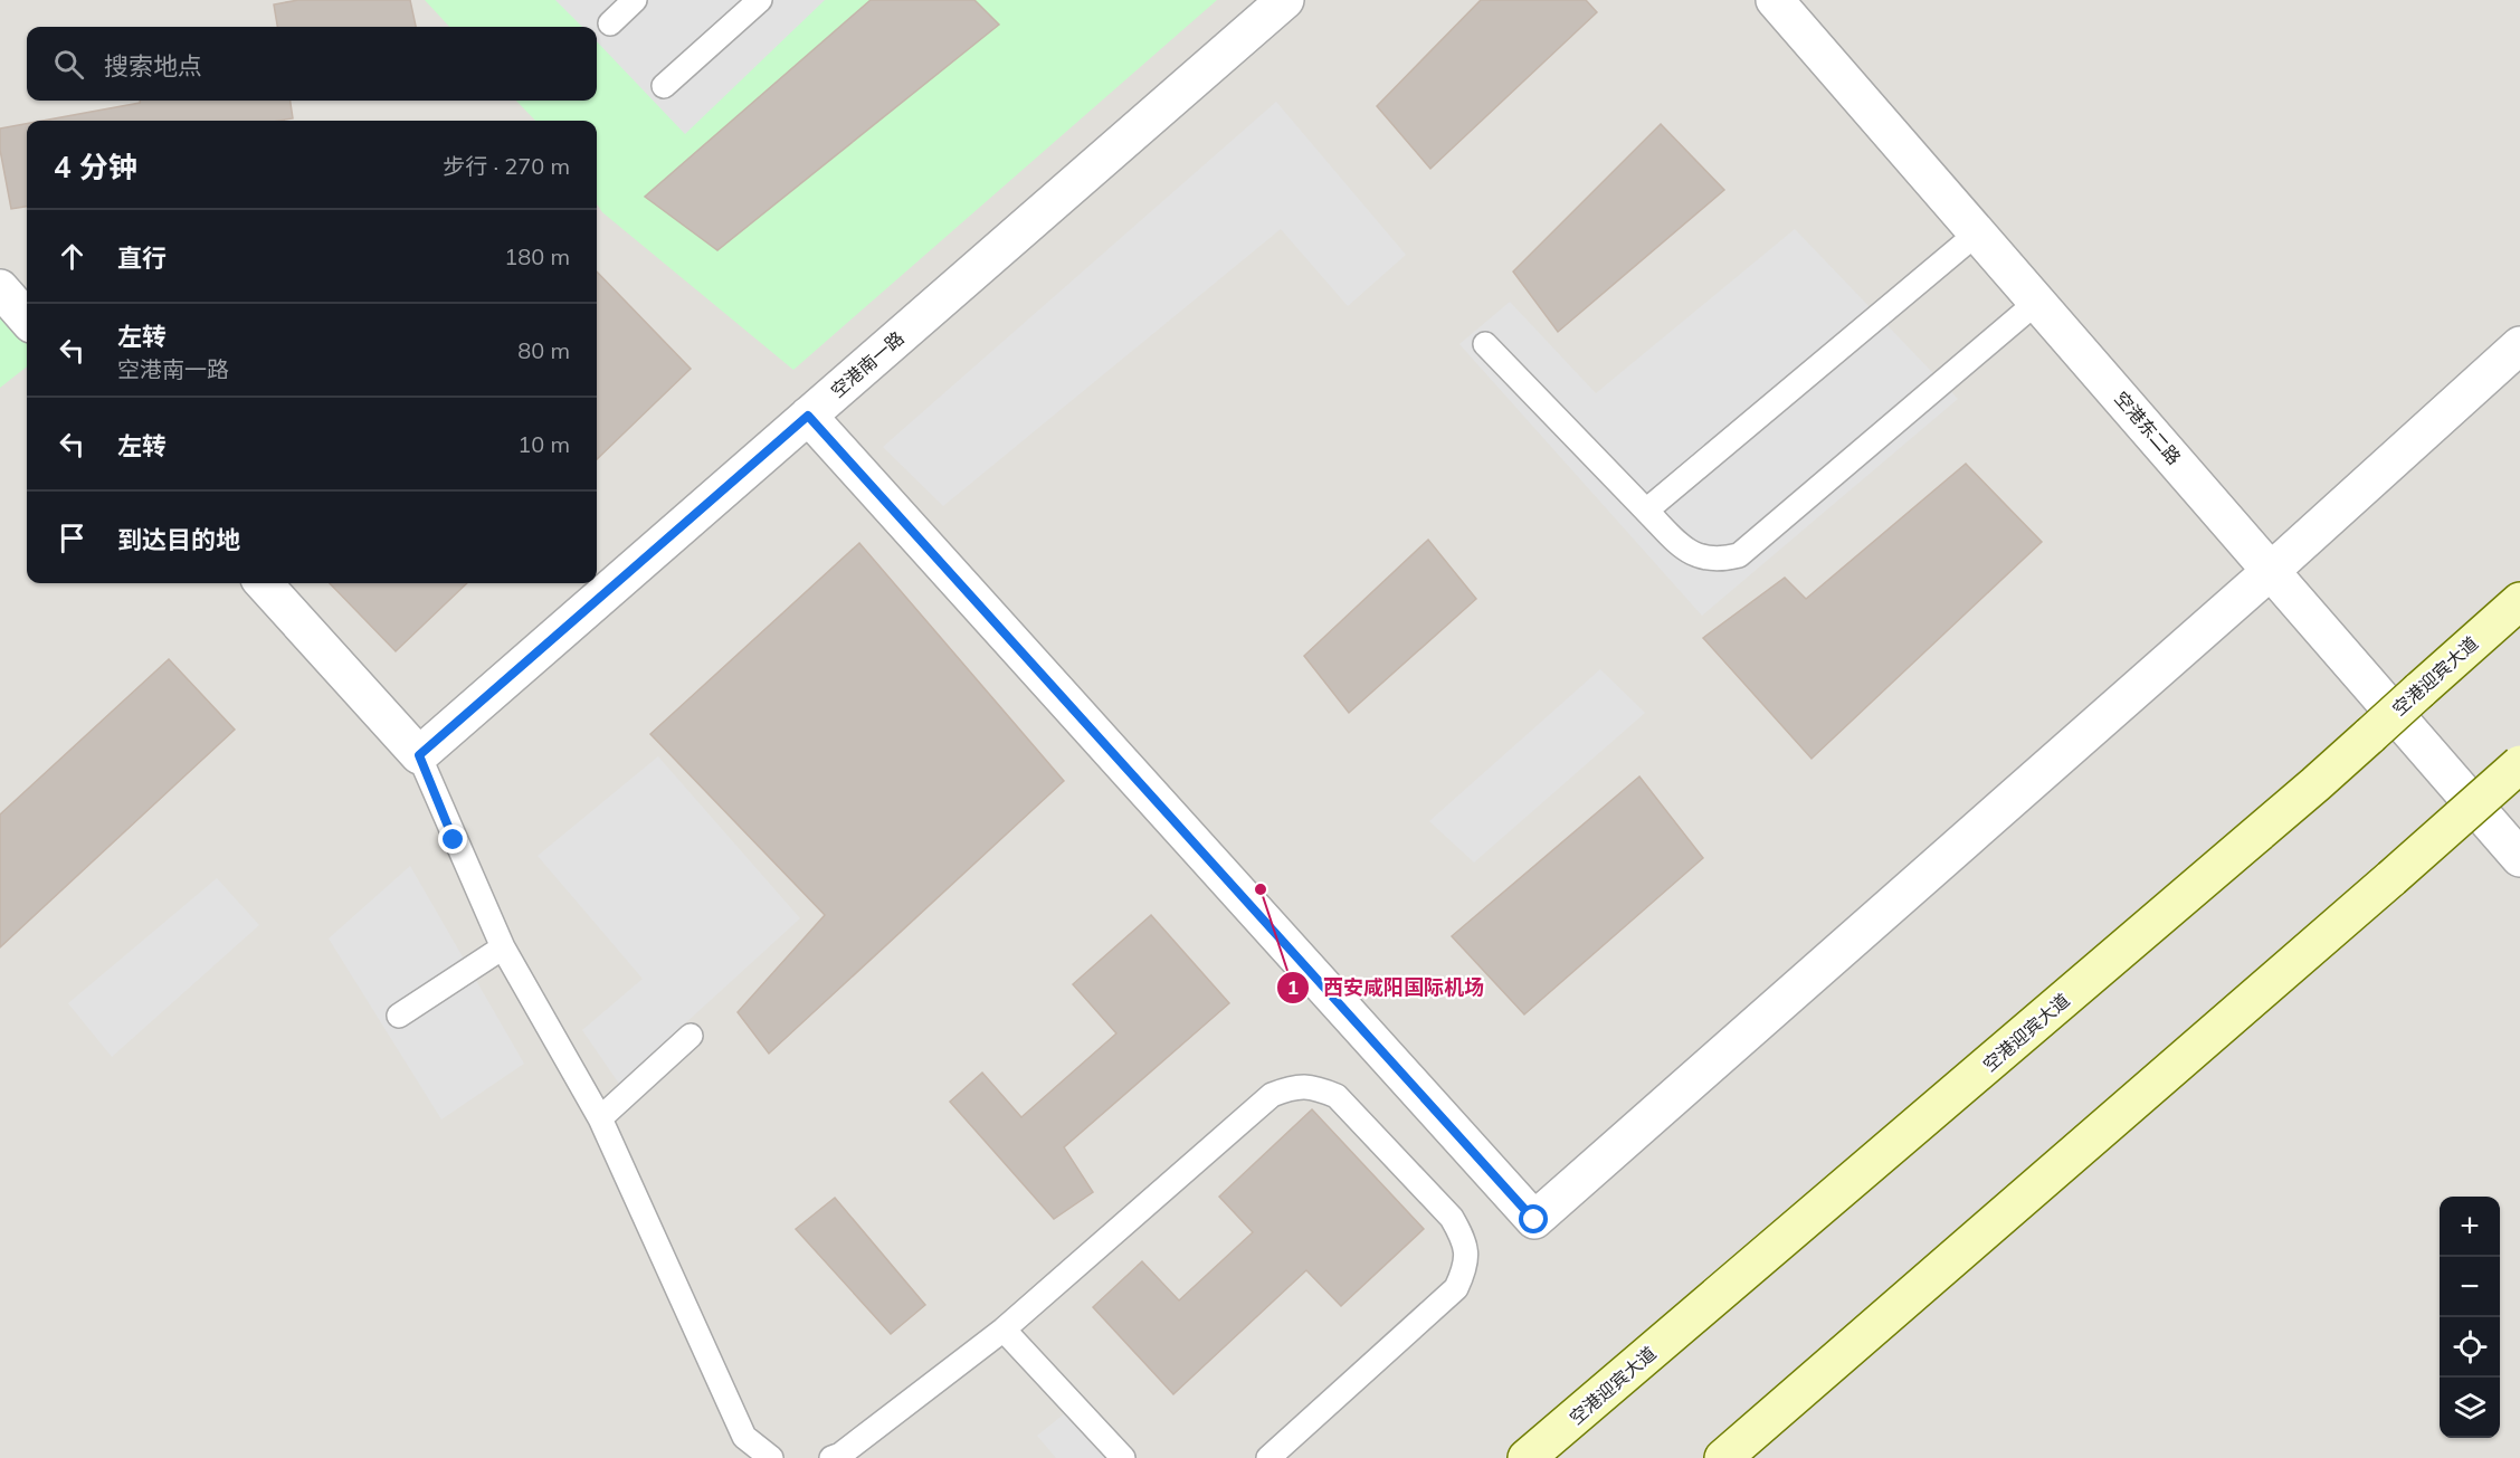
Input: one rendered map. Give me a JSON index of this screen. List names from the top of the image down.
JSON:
{
  "streets": {
    "main road": ["空港迎宾大道"],
    "street": ["空港南一路", "空港东二路"]
  },
  "places": ["西安咸阳国际机场"],
  "page": {
    "search": "搜索地点",
    "heading": ["4 分钟", "步行 · 270 m"],
    "list": [
      ["直行", "180 m"],
      ["左转", "空港南一路", "80 m"],
      ["左转", "10 m"],
      "到达目的地"
    ],
    "map_buttons": ["+", "−"]
  }
}
